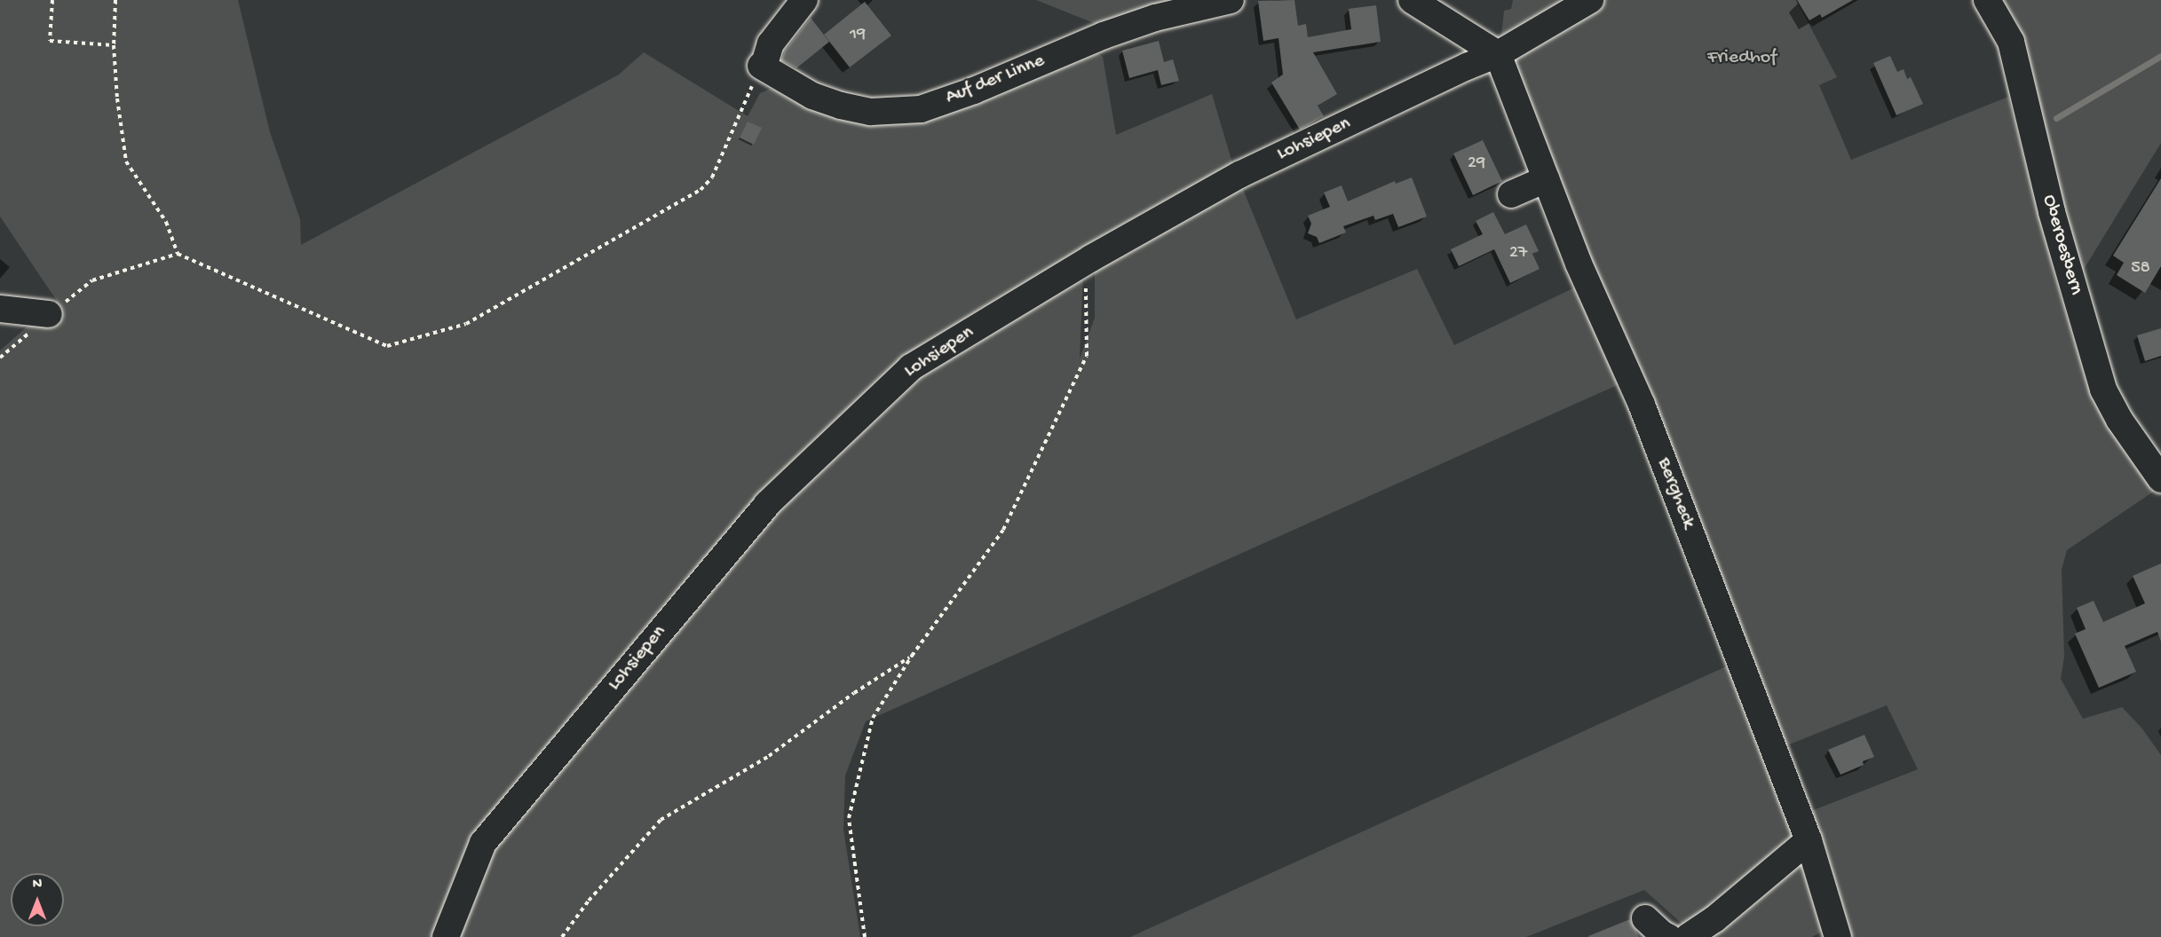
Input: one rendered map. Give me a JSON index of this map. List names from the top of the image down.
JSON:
{
  "streets": {
    "street": [
      "Auf der Linne",
      "Lohsiepen",
      "Oberoesbern",
      "Bergheck"
    ]
  },
  "crossings": [
    ["Lohsiepen", "Bergheck"]
  ],
  "parks": ["Friedhof"],
  "house_numbers": [
    "19",
    "29",
    "27",
    "58"
  ],
  "north": "top"
}
